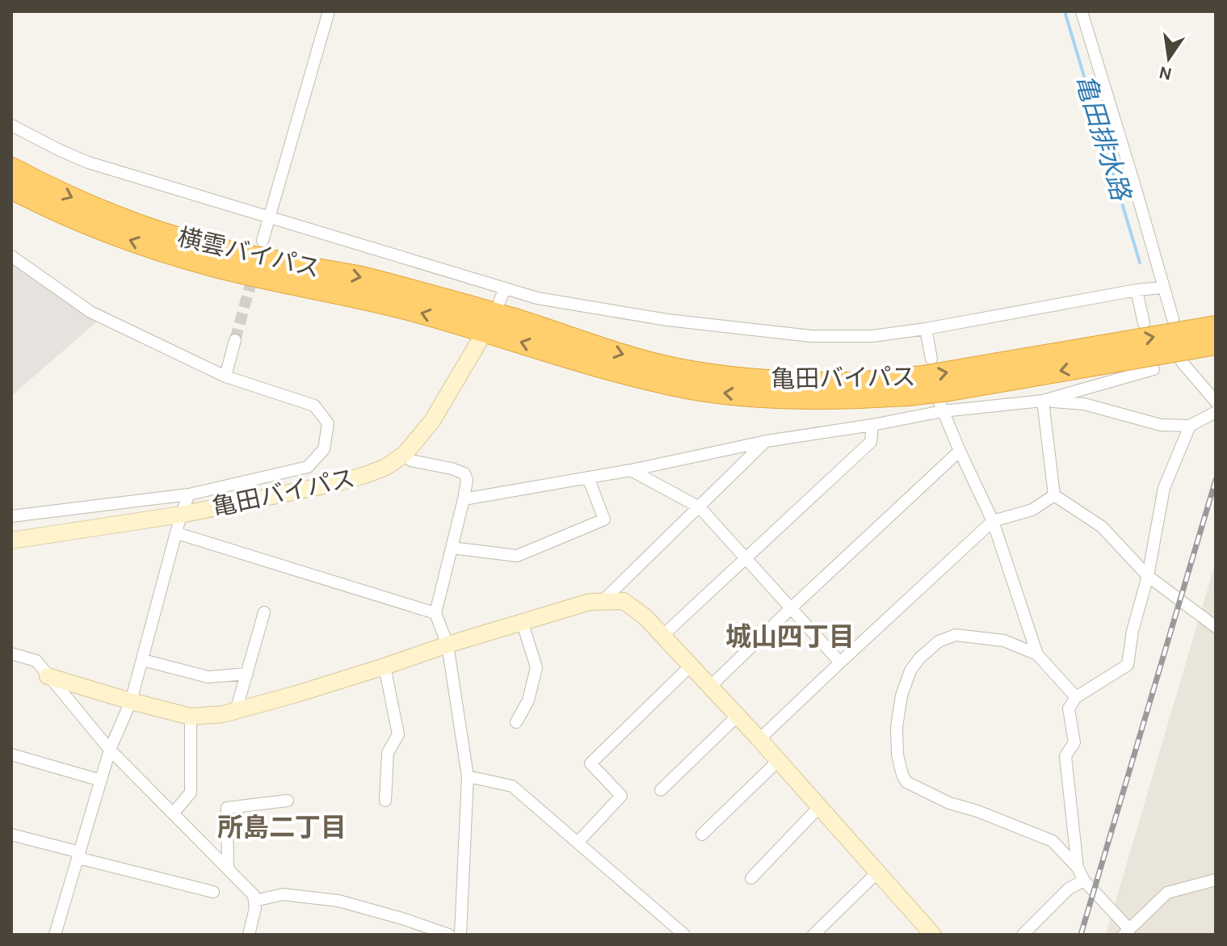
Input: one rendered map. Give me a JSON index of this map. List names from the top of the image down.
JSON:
{
  "streets": {
    "highway": ["横雲バイパス", "亀田バイパス"]
  },
  "crossings": [
    ["横雲バイパス", "亀田バイパス"]
  ],
  "districts": ["城山四丁目", "所島二丁目"],
  "water": ["亀田排水路"],
  "north": "bottom"
}
